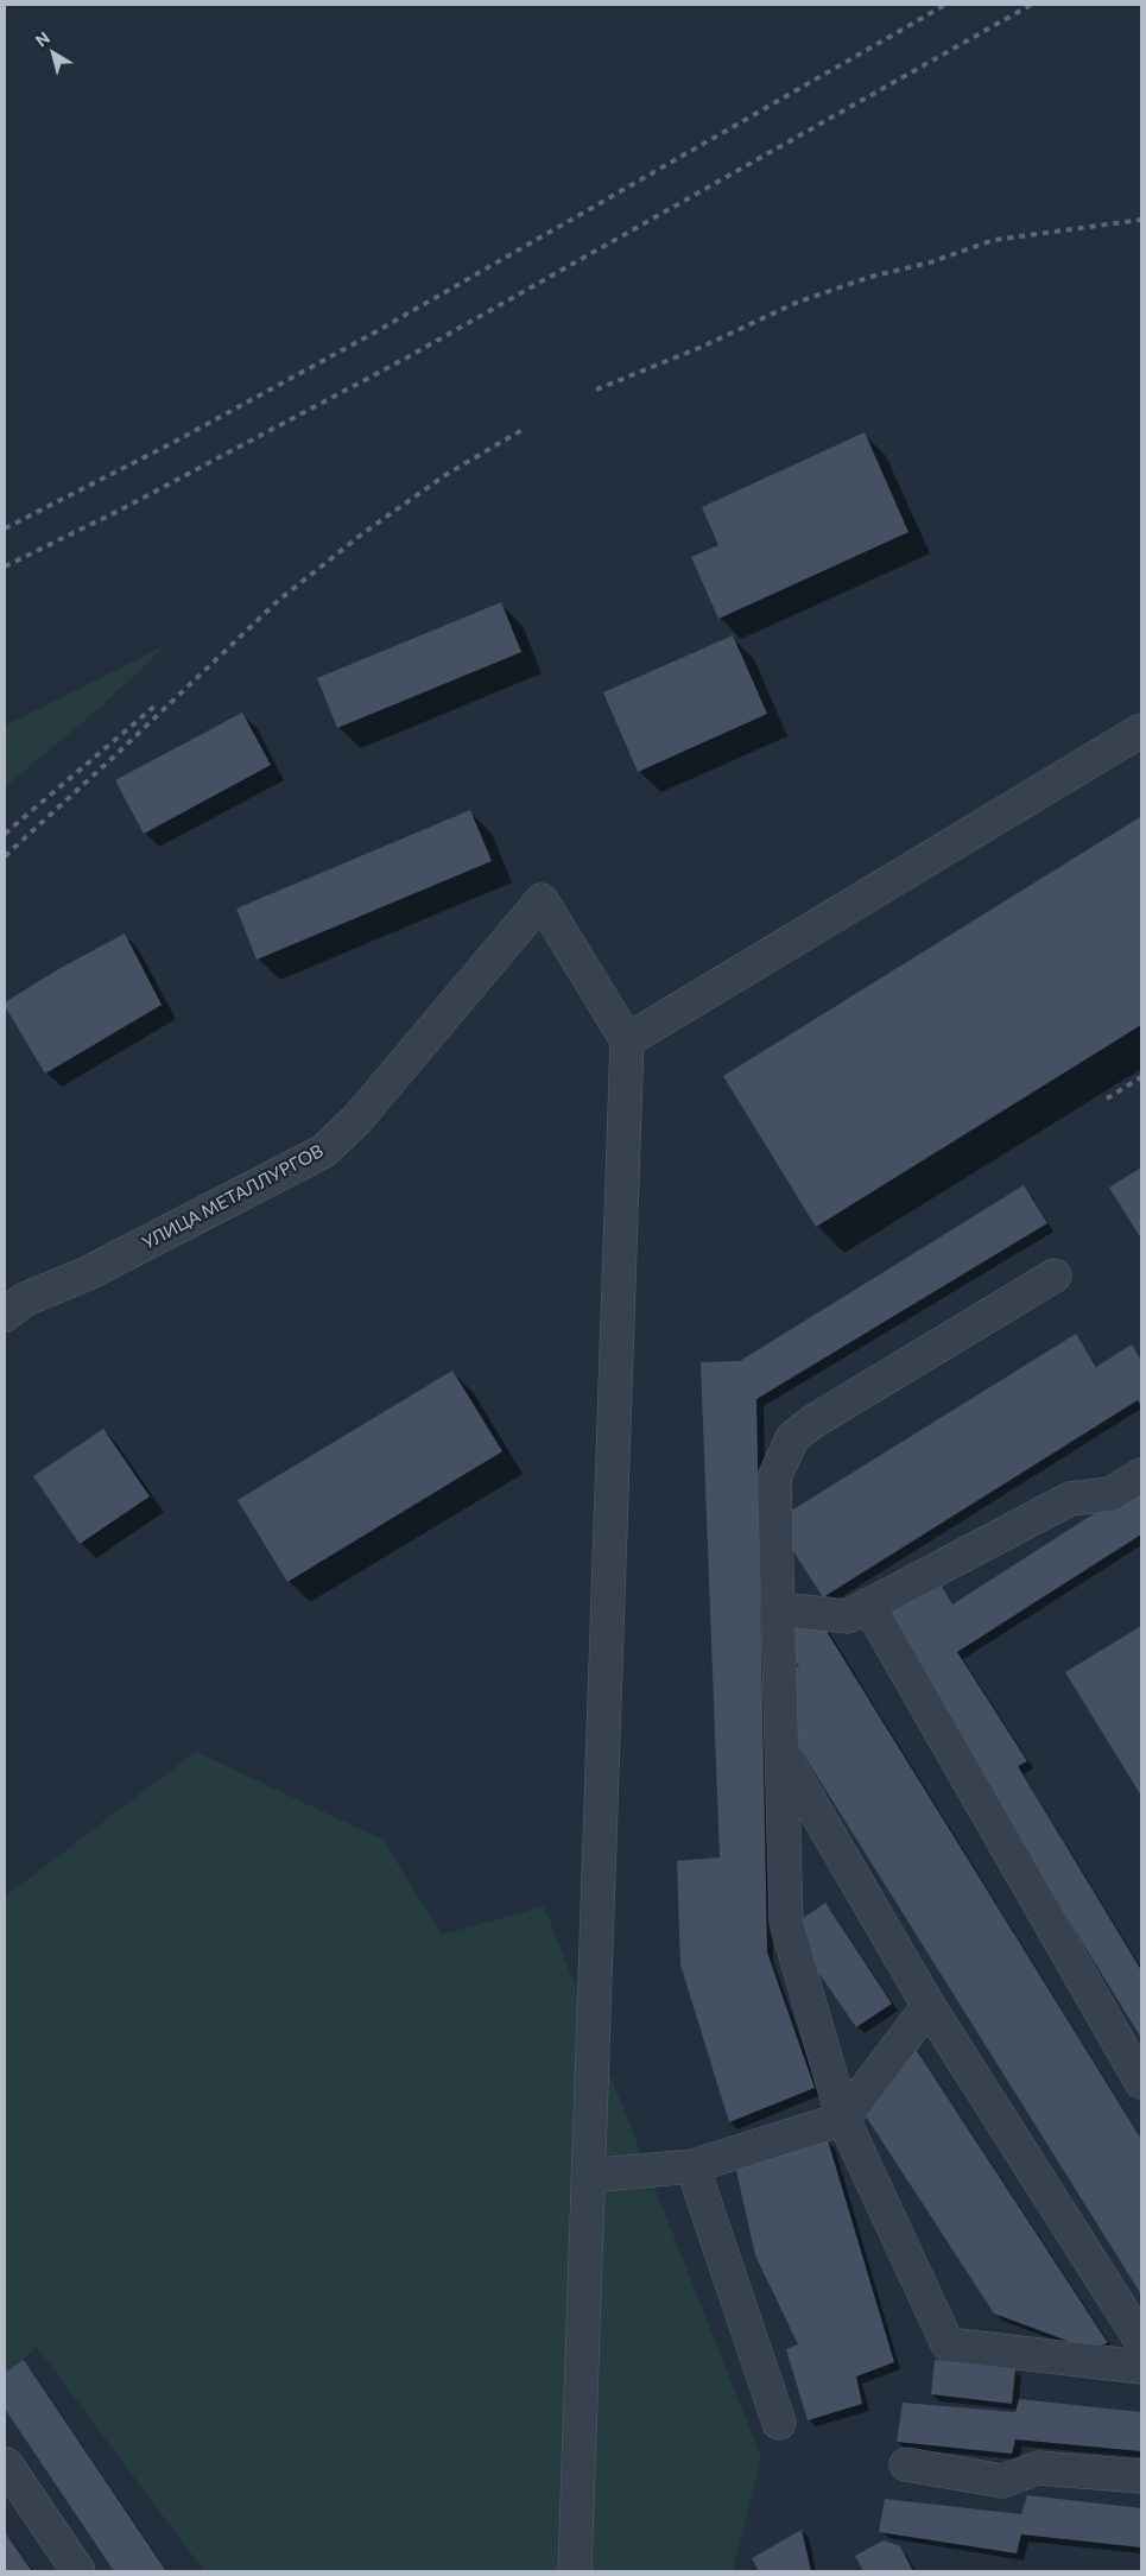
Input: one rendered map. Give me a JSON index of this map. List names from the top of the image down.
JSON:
{
  "streets": {
    "street": ["УЛИЦА МЕТАЛЛУРГОВ"]
  },
  "north": "top left"
}
